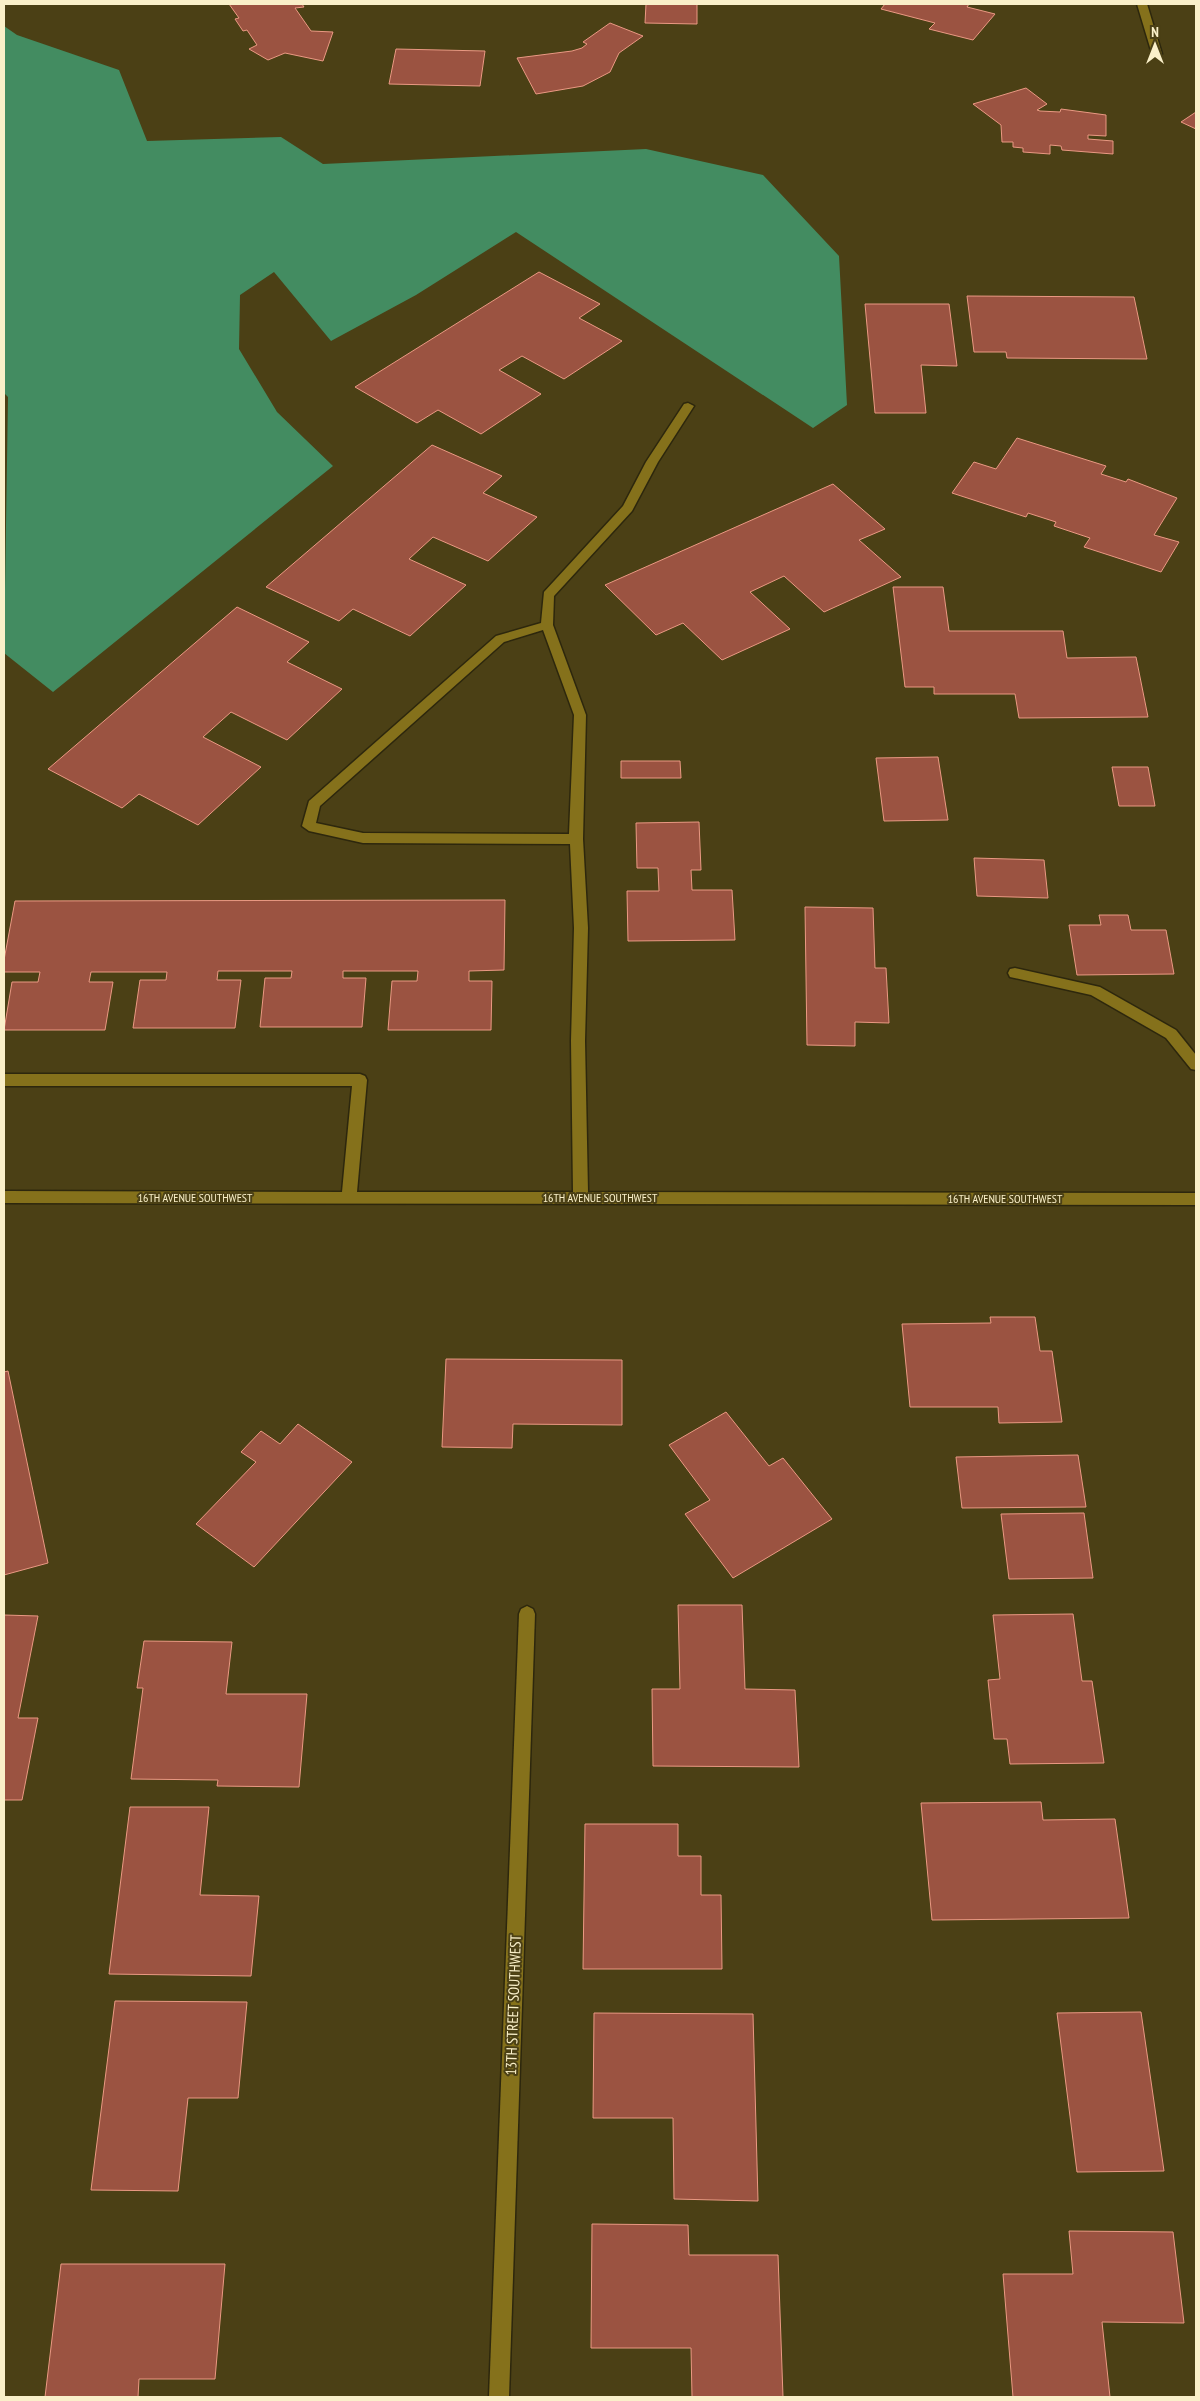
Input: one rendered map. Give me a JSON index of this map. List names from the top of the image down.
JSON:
{
  "streets": {
    "street": ["16TH AVENUE SOUTHWEST", "13TH STREET SOUTHWEST"]
  },
  "north": "top"
}
